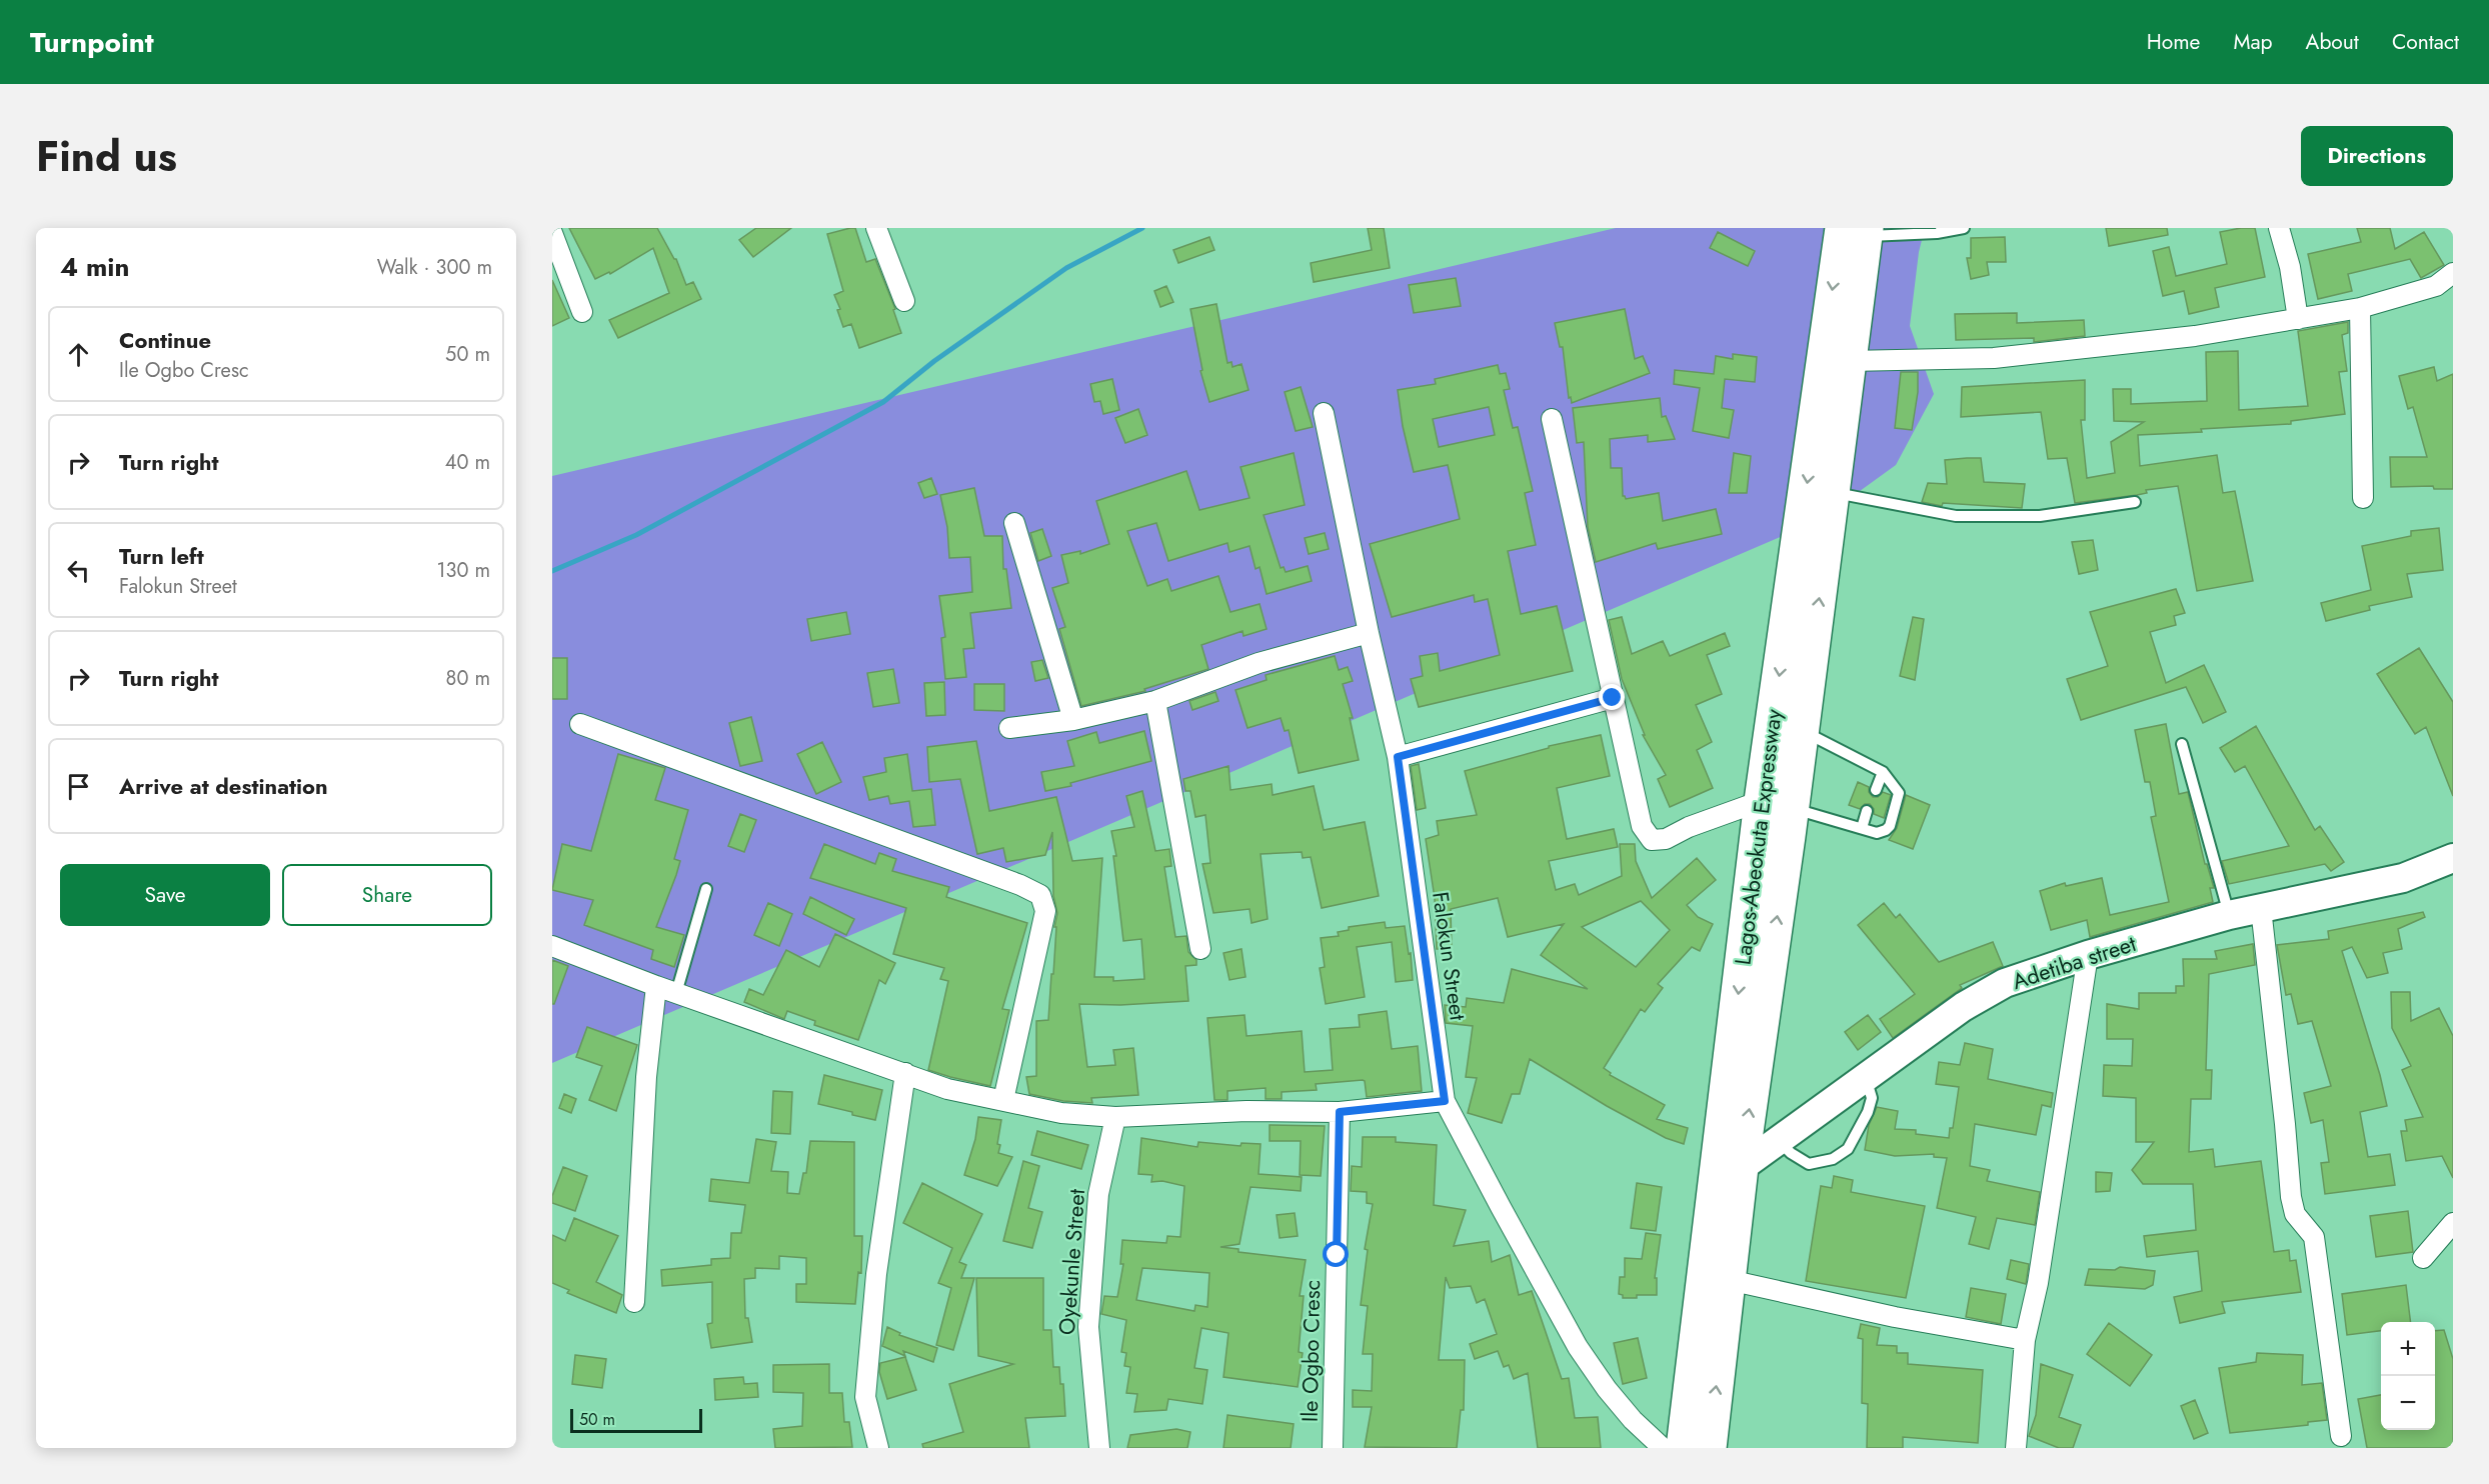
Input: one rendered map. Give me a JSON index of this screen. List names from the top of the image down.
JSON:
{
  "streets": {
    "highway": ["Lagos-Abeokuta Expressway"],
    "street": [
      "Falokun Street",
      "Adetiba street",
      "Oyekunle Street",
      "Ile Ogbo Cresc"
    ]
  },
  "crossings": [
    ["Lagos-Abeokuta Expressway", "Adetiba street"]
  ],
  "scale_bar": "50 m",
  "page": {
    "header": "Turnpoint",
    "nav": [
      "Home",
      "Map",
      "About",
      "Contact"
    ],
    "title": "Find us",
    "buttons": [
      "Directions",
      ["Save", "Share"]
    ],
    "heading": ["4 min", "Walk · 300 m"],
    "list": [
      ["Continue", "Ile Ogbo Cresc", "50 m"],
      ["Turn right", "40 m"],
      ["Turn left", "Falokun Street", "130 m"],
      ["Turn right", "80 m"],
      "Arrive at destination"
    ],
    "map_buttons": ["+", "−"],
    "scale": "50 m"
  }
}
